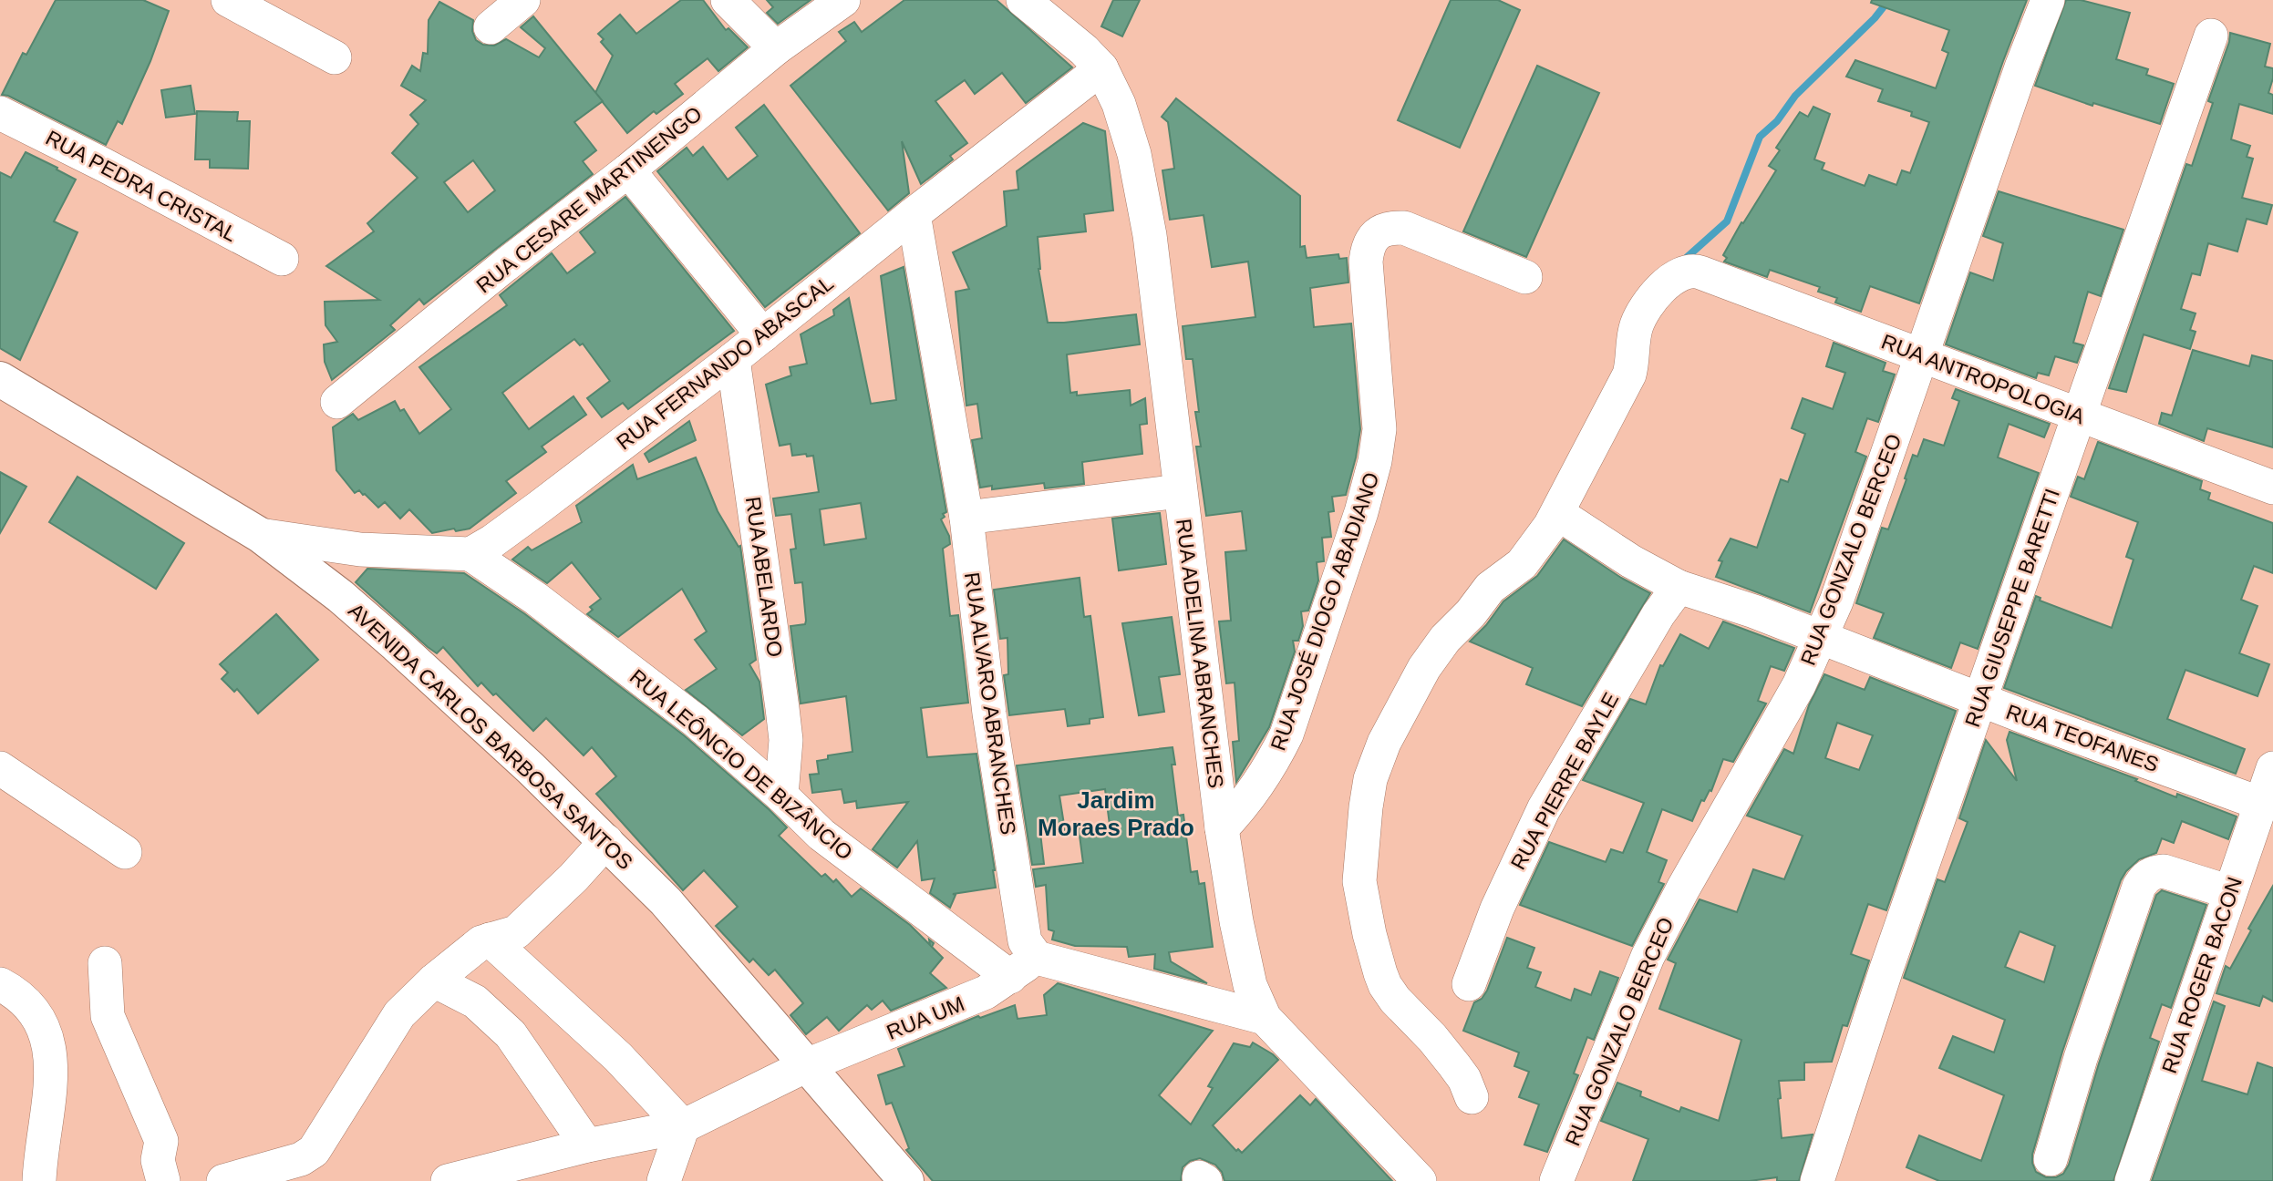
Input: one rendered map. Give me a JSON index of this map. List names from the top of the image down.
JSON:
{
  "streets": {
    "main road": ["AVENIDA CARLOS BARBOSA SANTOS"],
    "street": [
      "RUA PEDRA CRISTAL",
      "RUA CESARE MARTINENGO",
      "RUA FERNANDO ABASCAL",
      "RUA ANTROPOLOGIA",
      "RUA GONZALO BERCEO",
      "RUA ABELARDO",
      "RUA GIUSEPPE BARETTI",
      "RUA JOSÉ DIOGO ABADIANO",
      "RUA ADELINA ABRANCHES",
      "RUA ALVARO ABRANCHES",
      "RUA TEOFANES",
      "RUA LEÔNCIO DE BIZÂNCIO",
      "RUA PIERRE BAYLE",
      "RUA ROGER BACON",
      "RUA UM"
    ]
  },
  "crossings": [
    ["RUA FERNANDO ABASCAL", "RUA ABELARDO"],
    ["RUA FERNANDO ABASCAL", "RUA ADELINA ABRANCHES"],
    ["RUA FERNANDO ABASCAL", "RUA ALVARO ABRANCHES"],
    ["RUA FERNANDO ABASCAL", "RUA LEÔNCIO DE BIZÂNCIO"],
    ["RUA ANTROPOLOGIA", "RUA GONZALO BERCEO"],
    ["RUA ANTROPOLOGIA", "RUA GIUSEPPE BARETTI"],
    ["RUA ANTROPOLOGIA", "RUA TEOFANES"],
    ["RUA GONZALO BERCEO", "RUA TEOFANES"],
    ["RUA ABELARDO", "RUA LEÔNCIO DE BIZÂNCIO"],
    ["RUA GIUSEPPE BARETTI", "RUA TEOFANES"],
    ["RUA JOSÉ DIOGO ABADIANO", "RUA ADELINA ABRANCHES"],
    ["RUA ALVARO ABRANCHES", "RUA UM"],
    ["AVENIDA CARLOS BARBOSA SANTOS", "RUA UM"],
    ["RUA TEOFANES", "RUA PIERRE BAYLE"],
    ["RUA TEOFANES", "RUA ROGER BACON"],
    ["RUA LEÔNCIO DE BIZÂNCIO", "RUA UM"]
  ],
  "districts": ["Jardim Moraes Prado"]
}
